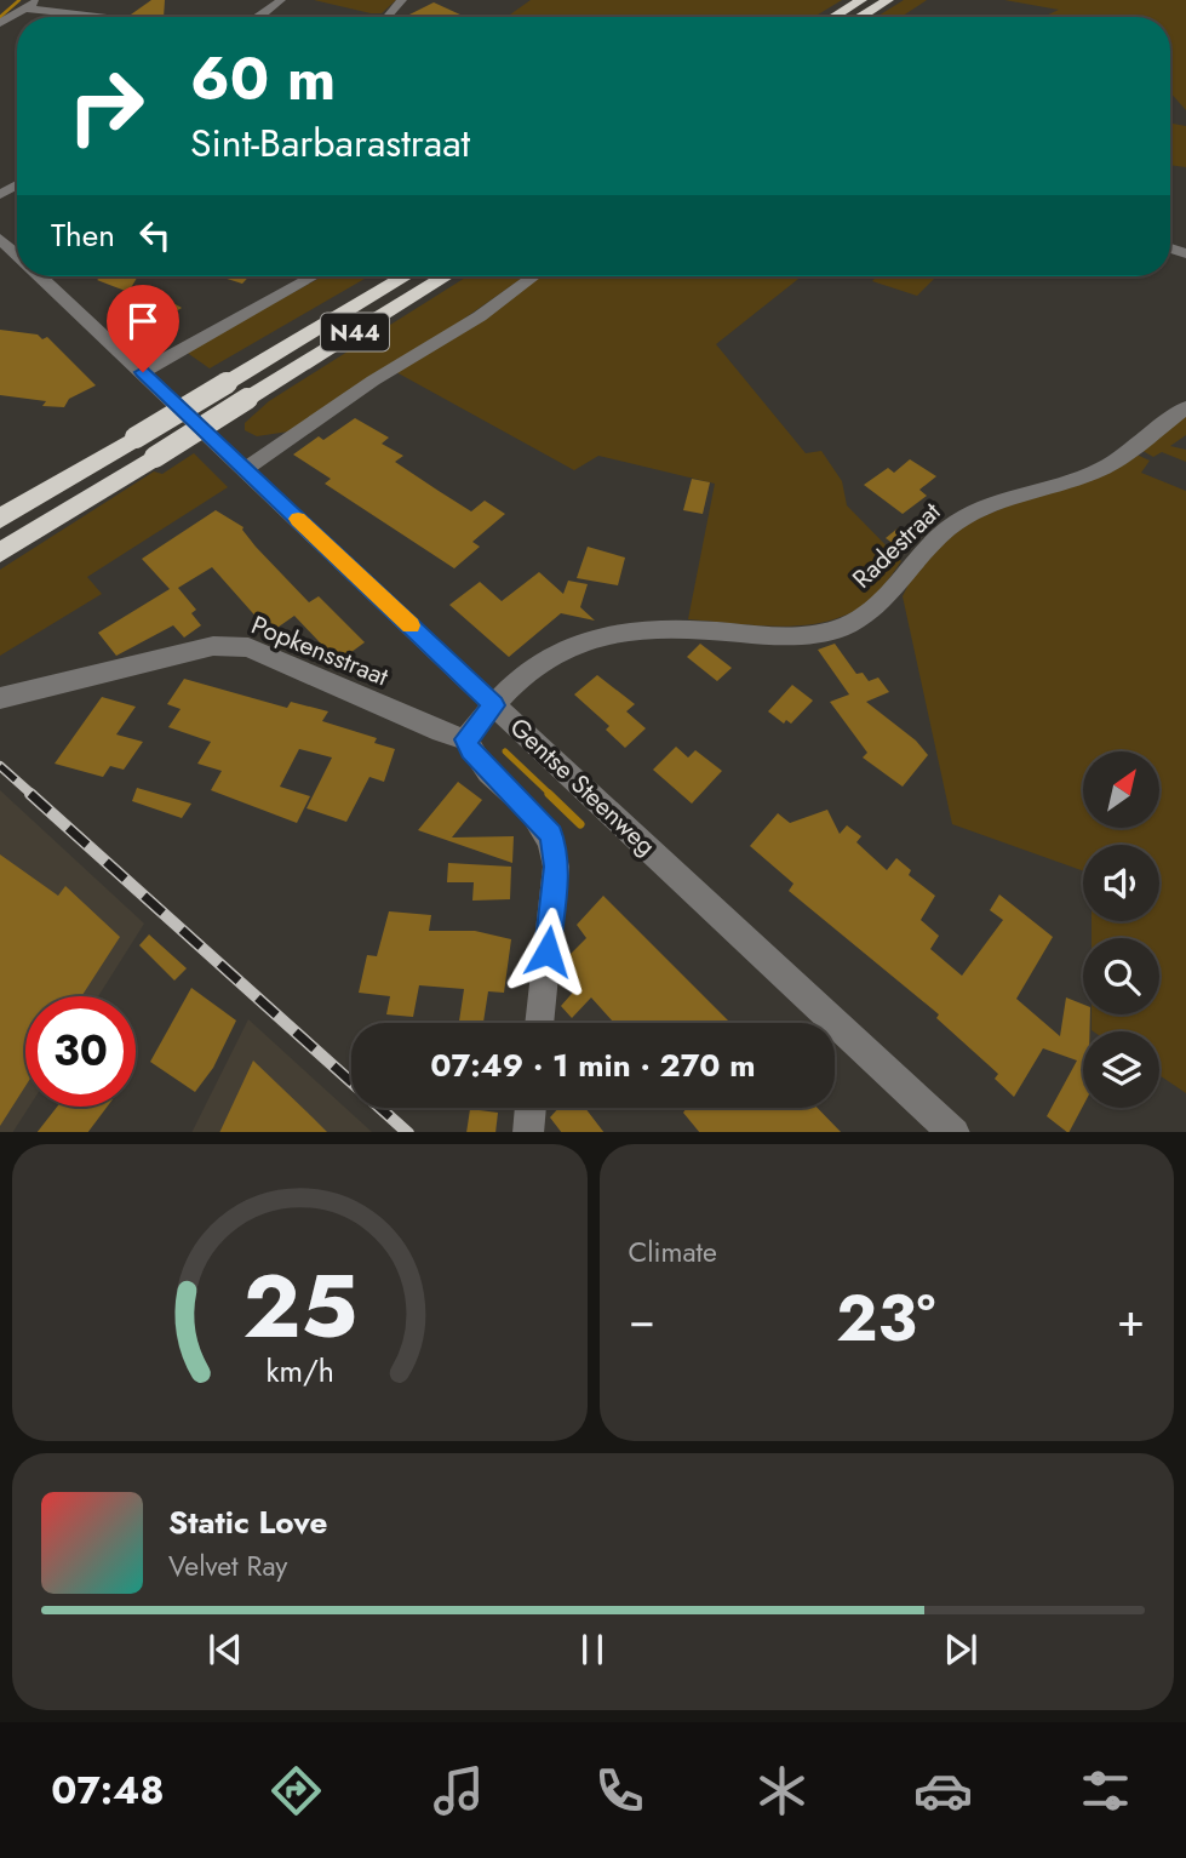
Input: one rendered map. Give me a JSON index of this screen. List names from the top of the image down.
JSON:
{
  "streets": {
    "highway": ["N44"],
    "street": ["Radestraat", "Popkensstraat", "Gentse Steenweg"]
  },
  "crossings": [
    ["Radestraat", "Popkensstraat"],
    ["Radestraat", "Gentse Steenweg"]
  ],
  "north": "top right",
  "page": {
    "turn": ["60 m", "Sint-Barbarastraat"],
    "then": "Then",
    "limit": "30",
    "trip": "07:49 · 1 min · 270 m",
    "tile": "Climate",
    "heat": ["−", "23°", "+"],
    "song": ["Static Love", "Velvet Ray"],
    "tabs": "07:48",
    "gauge": ["25", "km/h"]
  }
}
